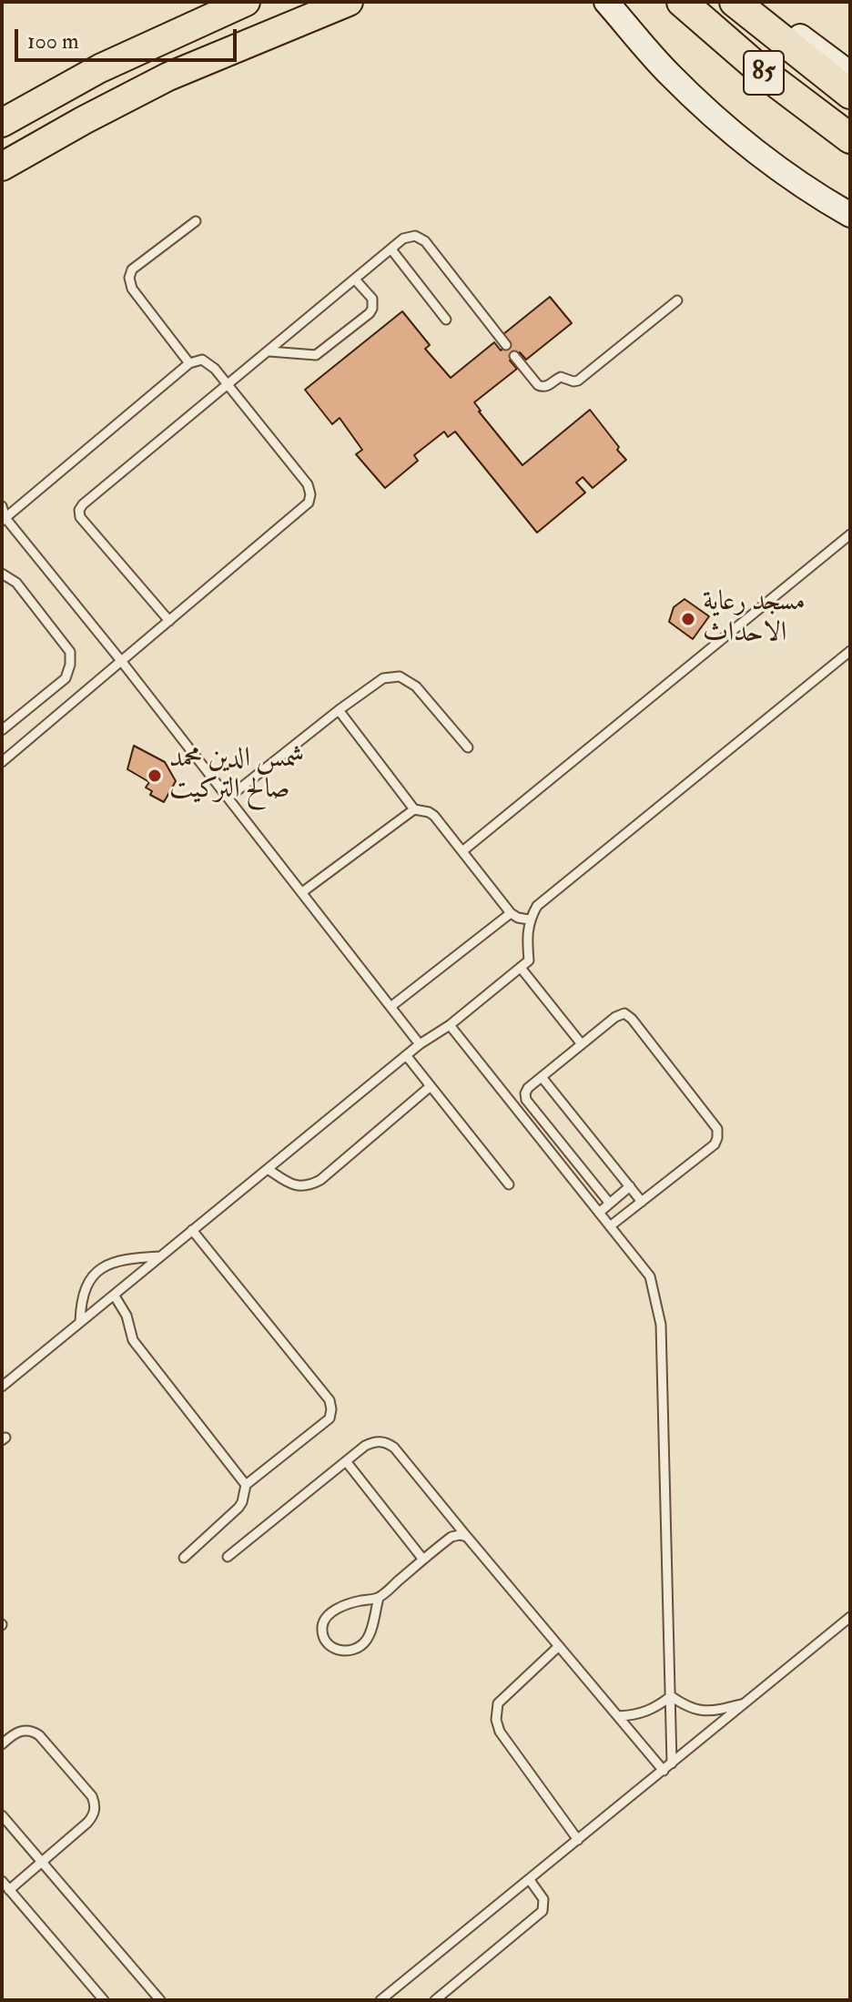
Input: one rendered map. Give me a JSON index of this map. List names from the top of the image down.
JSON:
{
  "streets": {
    "highway": ["85"]
  },
  "places": ["مسجد رعاية الاحداث", "شمس الدين محمد صالح التركيت"],
  "scale_bar": "100 m"
}
